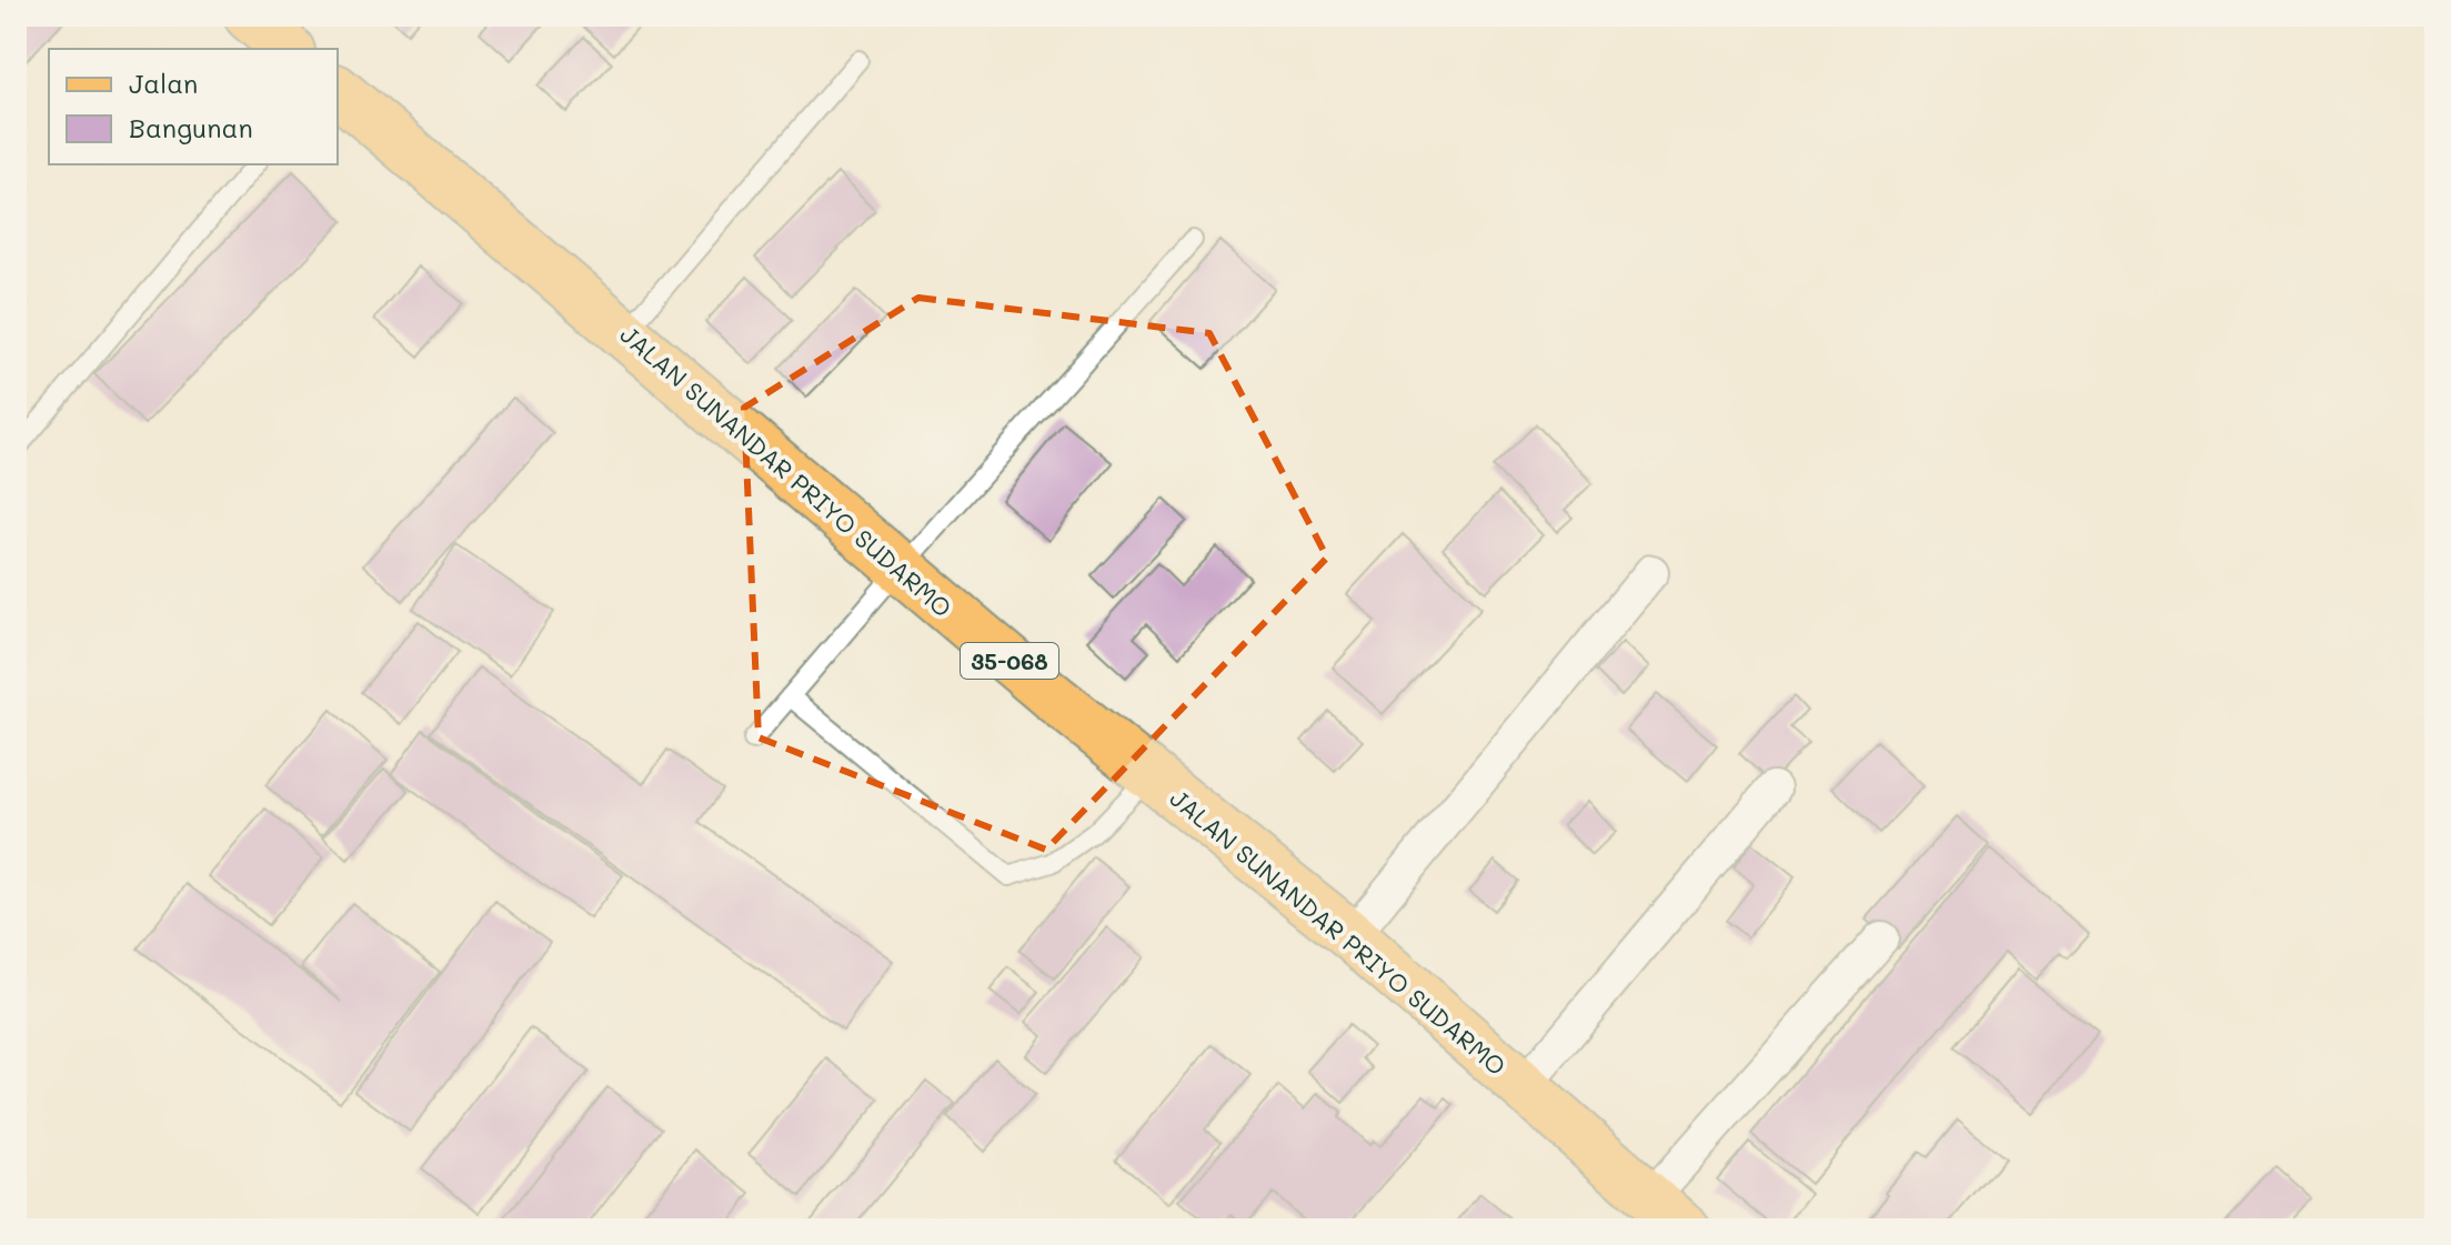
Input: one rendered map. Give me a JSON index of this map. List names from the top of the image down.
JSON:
{
  "streets": {
    "main road": ["JALAN SUNANDAR PRIYO SUDARMO", "35-068"]
  },
  "legend": ["Jalan", "Bangunan"]
}
